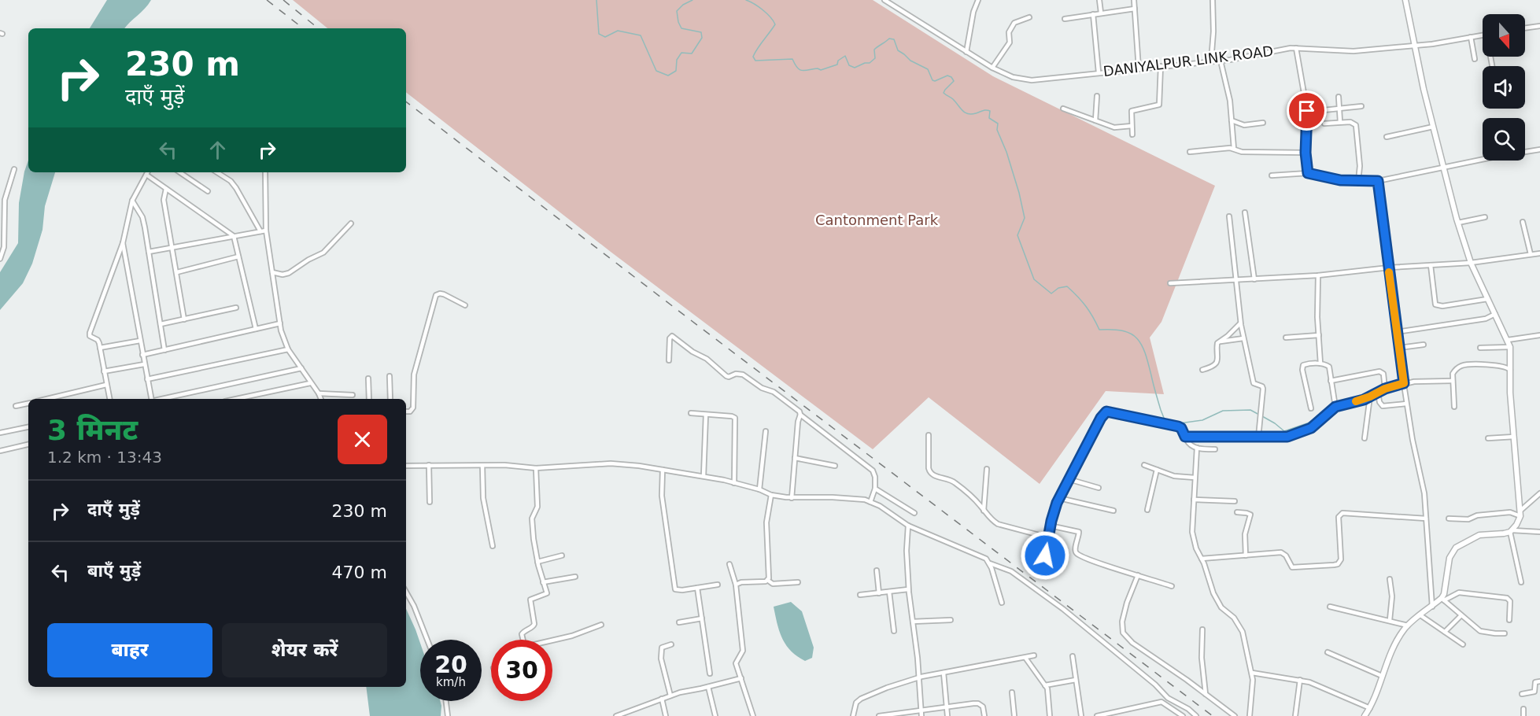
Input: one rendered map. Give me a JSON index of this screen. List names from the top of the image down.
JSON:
{
  "streets": {
    "street": ["DANIYALPUR LINK ROAD"]
  },
  "parks": ["Cantonment Park"],
  "north": "bottom",
  "page": {
    "turn": ["230 m", "दाएँ मुड़ें"],
    "heading": ["3 मिनट", "1.2 km · 13:43"],
    "list": [
      {
        "name": "दाएँ मुड़ें",
        "value": "230 m"
      },
      {
        "name": "बाएँ मुड़ें",
        "value": "470 m"
      }
    ],
    "buttons": ["बाहर", "शेयर करें"],
    "speed": "20 km/h",
    "limit": "30"
  }
}
